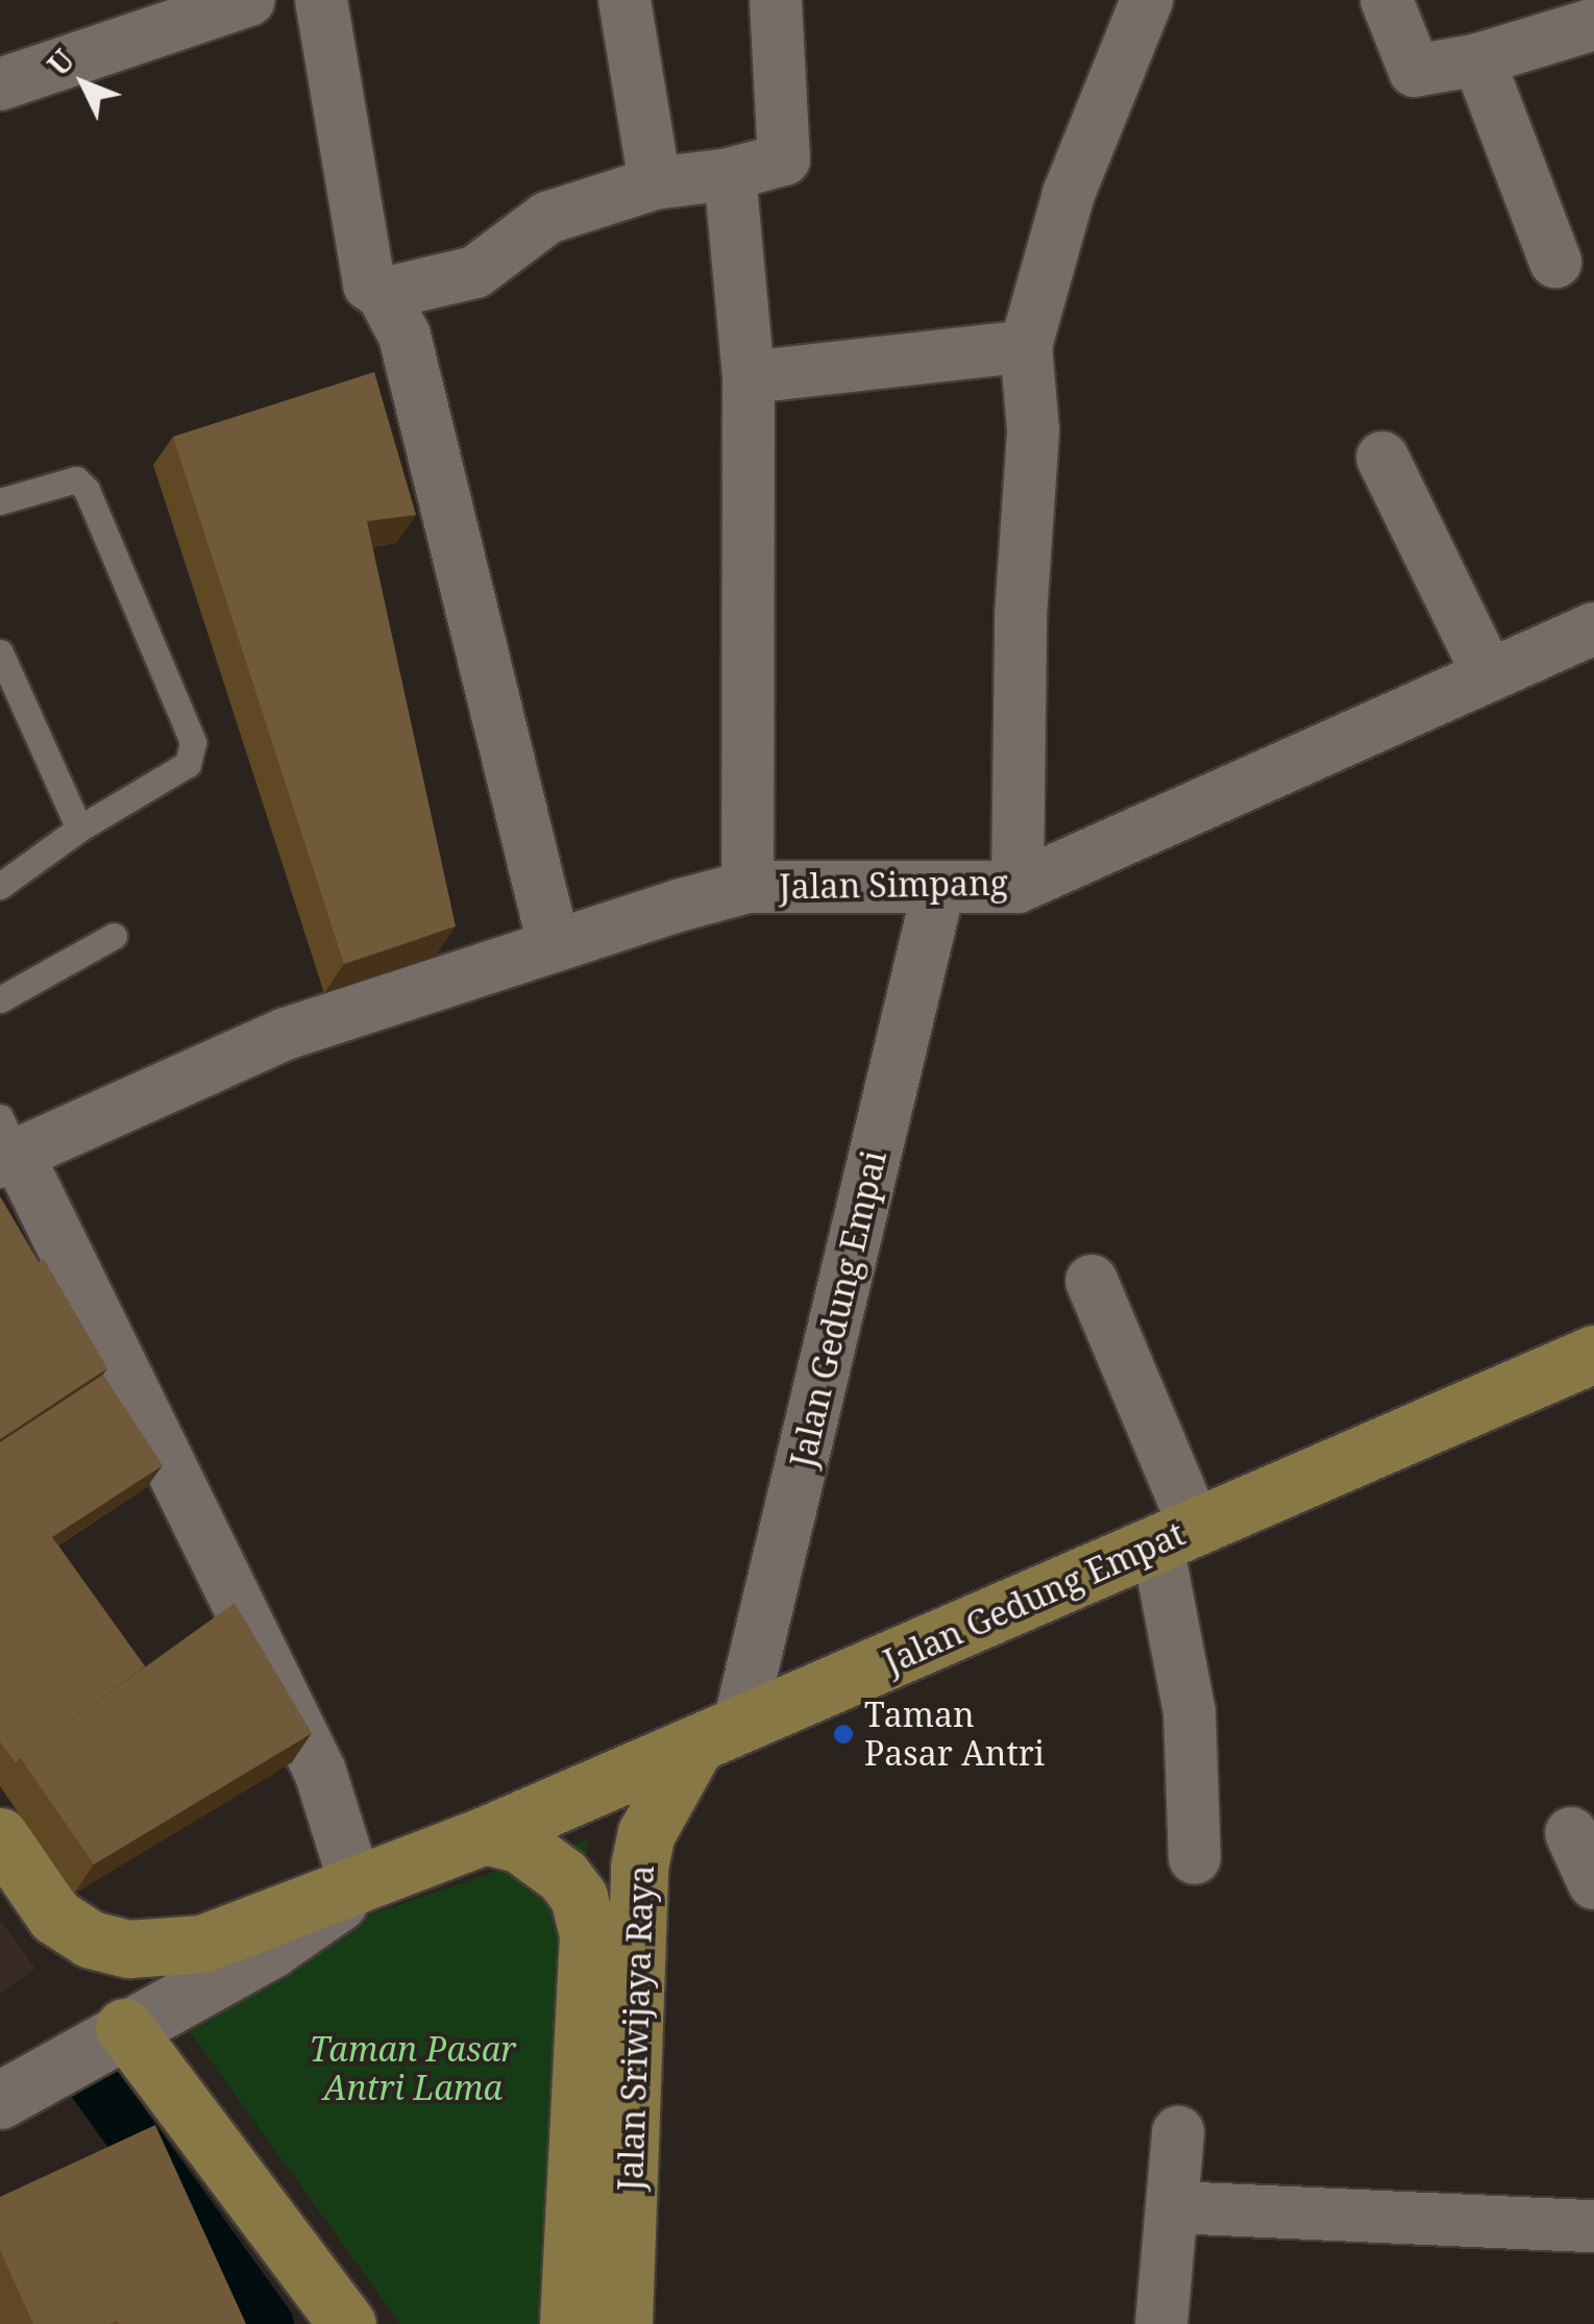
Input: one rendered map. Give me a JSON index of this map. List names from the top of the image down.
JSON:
{
  "streets": {
    "main road": ["Jalan Gedung Empat", "Jalan Sriwijaya Raya"],
    "street": ["Jalan Simpang", "Jalan Gedung Empai"]
  },
  "crossings": [
    ["Jalan Simpang", "Jalan Gedung Empai"],
    ["Jalan Gedung Empai", "Jalan Gedung Empat"],
    ["Jalan Gedung Empai", "Jalan Sriwijaya Raya"],
    ["Jalan Gedung Empat", "Jalan Sriwijaya Raya"]
  ],
  "parks": ["Taman Pasar Antri Lama"],
  "places": ["Taman Pasar Antri"],
  "north": "top left"
}
